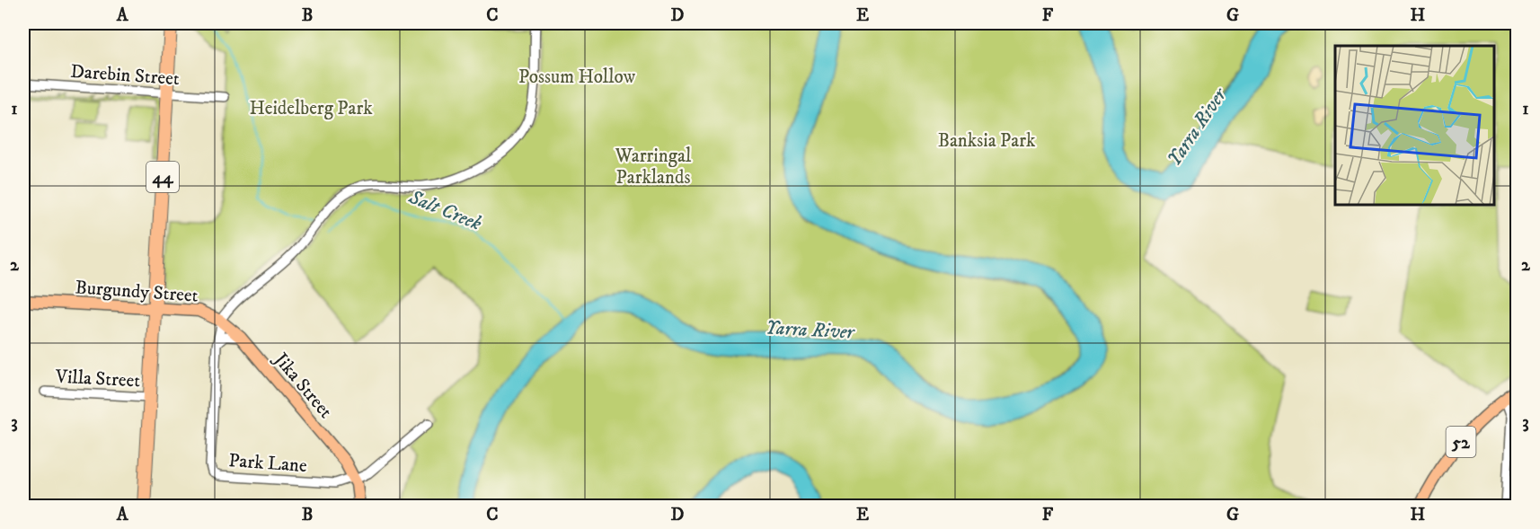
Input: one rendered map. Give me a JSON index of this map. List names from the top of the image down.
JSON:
{
  "streets": {
    "highway": ["44"],
    "main road": ["Burgundy Street", "Jika Street", "52"],
    "street": ["Darebin Street", "Villa Street", "Park Lane"]
  },
  "crossings": [
    ["Darebin Street", "44"],
    ["44", "Burgundy Street"],
    ["44", "Villa Street"],
    ["Burgundy Street", "Jika Street"],
    ["Burgundy Street", "Park Lane"],
    ["Jika Street", "Park Lane"]
  ],
  "water": ["Yarra River", "Salt Creek"],
  "parks": [
    "Possum Hollow",
    "Heidelberg Park",
    "Banksia Park",
    "Warringal Parklands"
  ],
  "grid": {
    "columns": [
      "A",
      "B",
      "C",
      "D",
      "E",
      "F",
      "G",
      "H"
    ],
    "rows": ["1", "2", "3"]
  }
}
